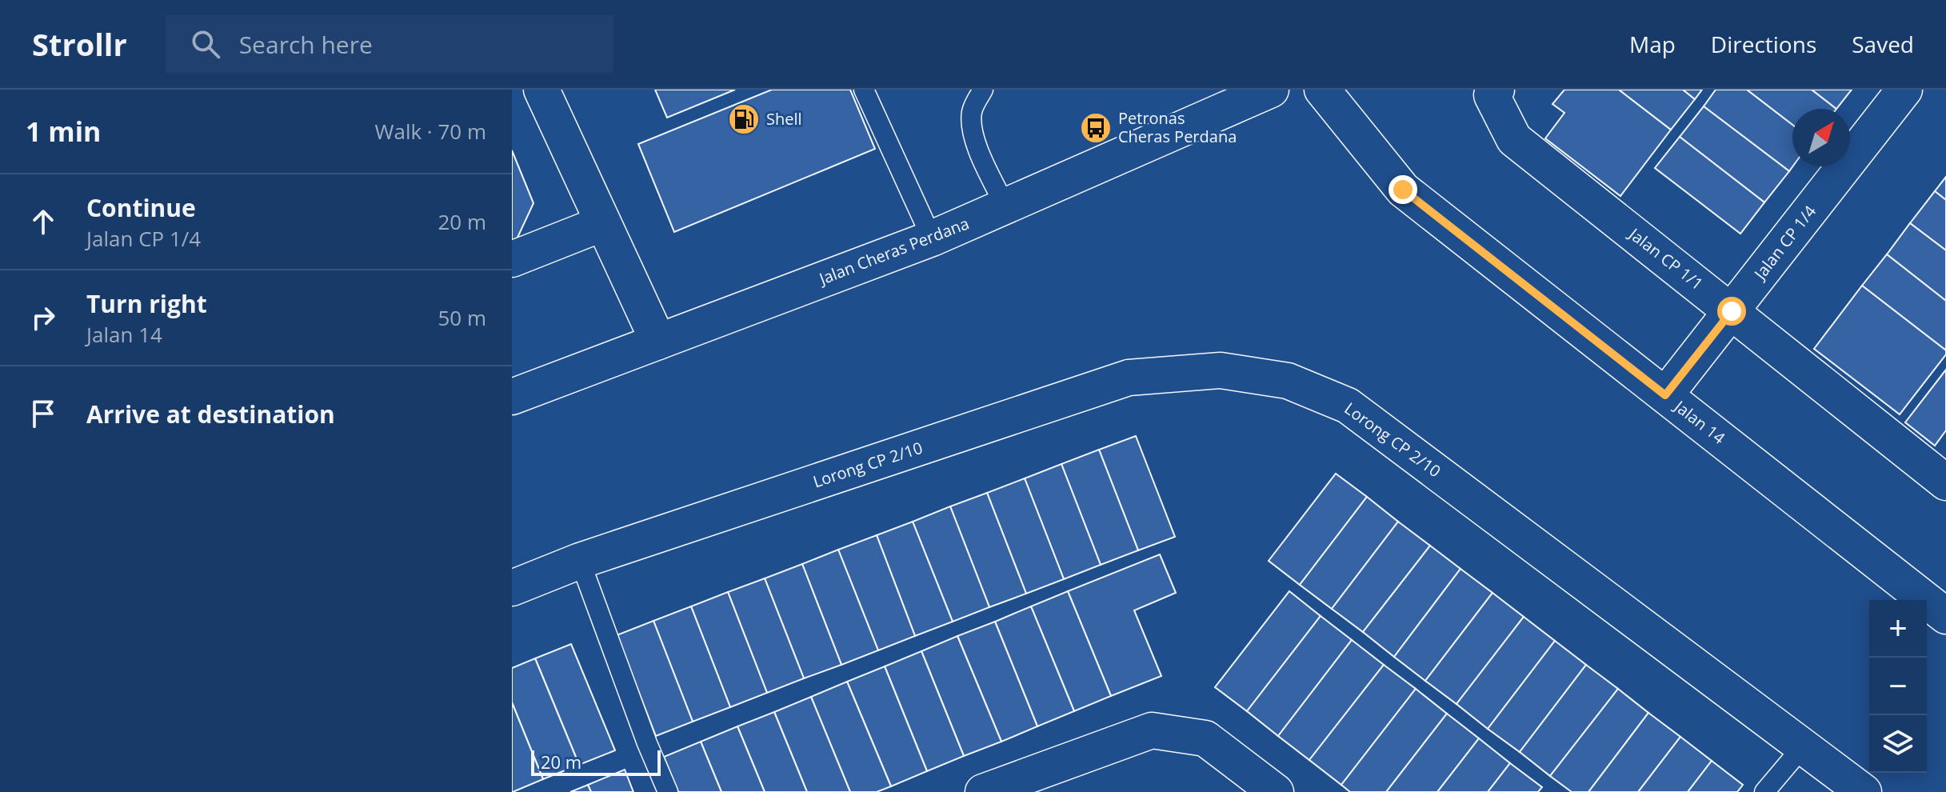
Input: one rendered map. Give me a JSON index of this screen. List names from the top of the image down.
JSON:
{
  "streets": {
    "street": [
      "Jalan CP 1/4",
      "Jalan Cheras Perdana",
      "Jalan CP 1/1",
      "Jalan 14",
      "Lorong CP 2/10"
    ]
  },
  "crossings": [
    ["Jalan CP 1/4", "Jalan CP 1/1"],
    ["Jalan CP 1/4", "Jalan 14"]
  ],
  "places": {
    "fuel station": ["Shell"],
    "bus stop": ["Petronas Cheras Perdana"]
  },
  "scale_bar": "20 m",
  "north": "top right",
  "page": {
    "header": "Strollr",
    "search": "Search here",
    "nav": ["Map", "Directions", "Saved"],
    "heading": ["1 min", "Walk · 70 m"],
    "list": [
      ["Continue", "Jalan CP 1/4", "20 m"],
      ["Turn right", "Jalan 14", "50 m"],
      "Arrive at destination"
    ],
    "map_buttons": ["+", "−"],
    "scale": "20 m"
  }
}
